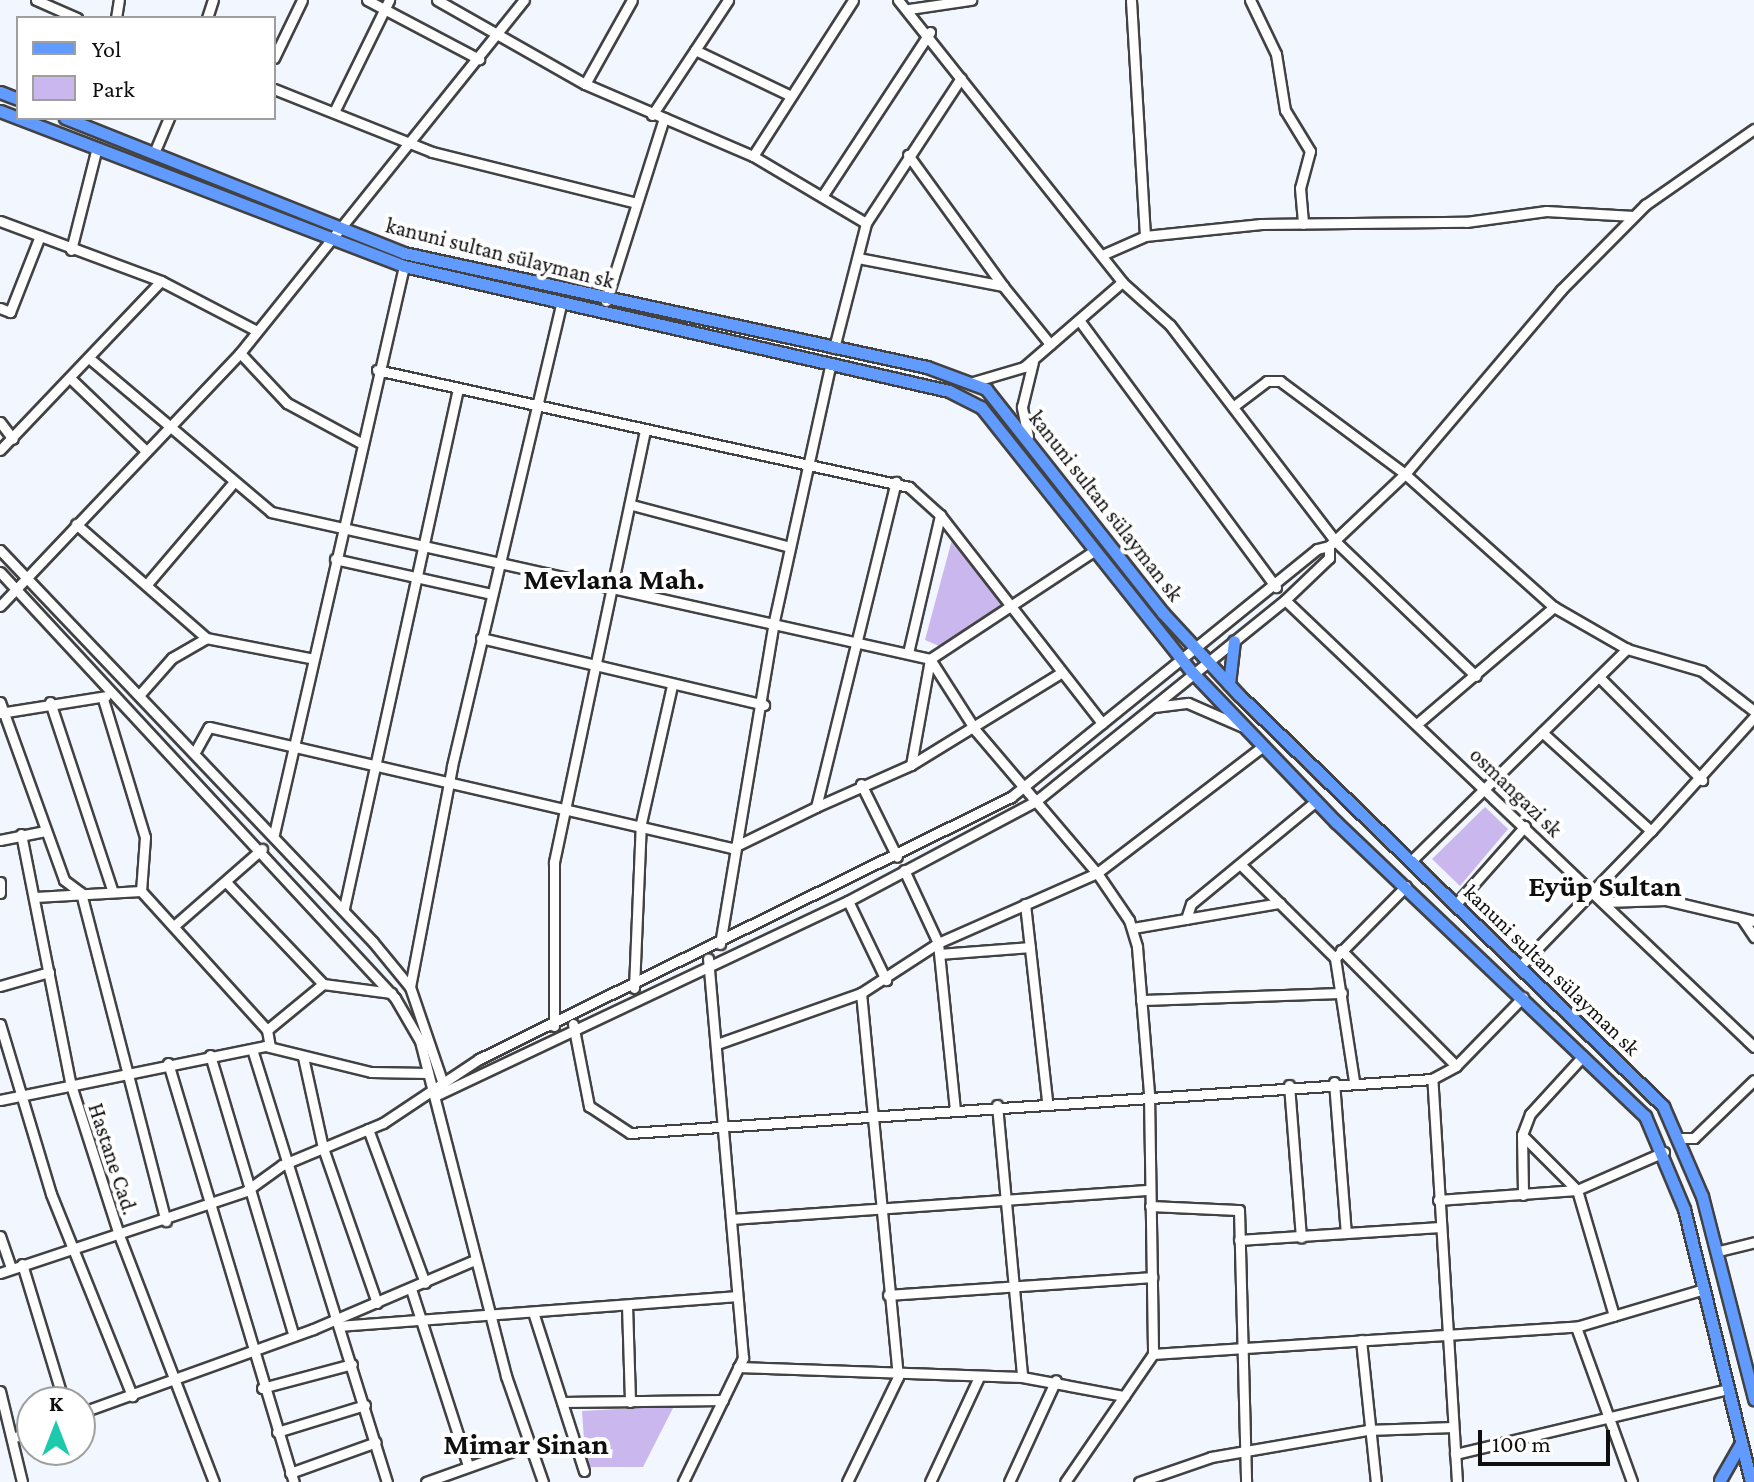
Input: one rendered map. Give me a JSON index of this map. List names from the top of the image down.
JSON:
{
  "streets": {
    "main road": ["kanuni sultan sülayman sk"],
    "street": ["osmangazi sk", "Hastane Cad."]
  },
  "districts": ["Mevlana Mah.", "Eyüp Sultan", "Mimar Sinan"],
  "legend": ["Yol", "Park"],
  "scale_bar": "100 m",
  "north": "top"
}
